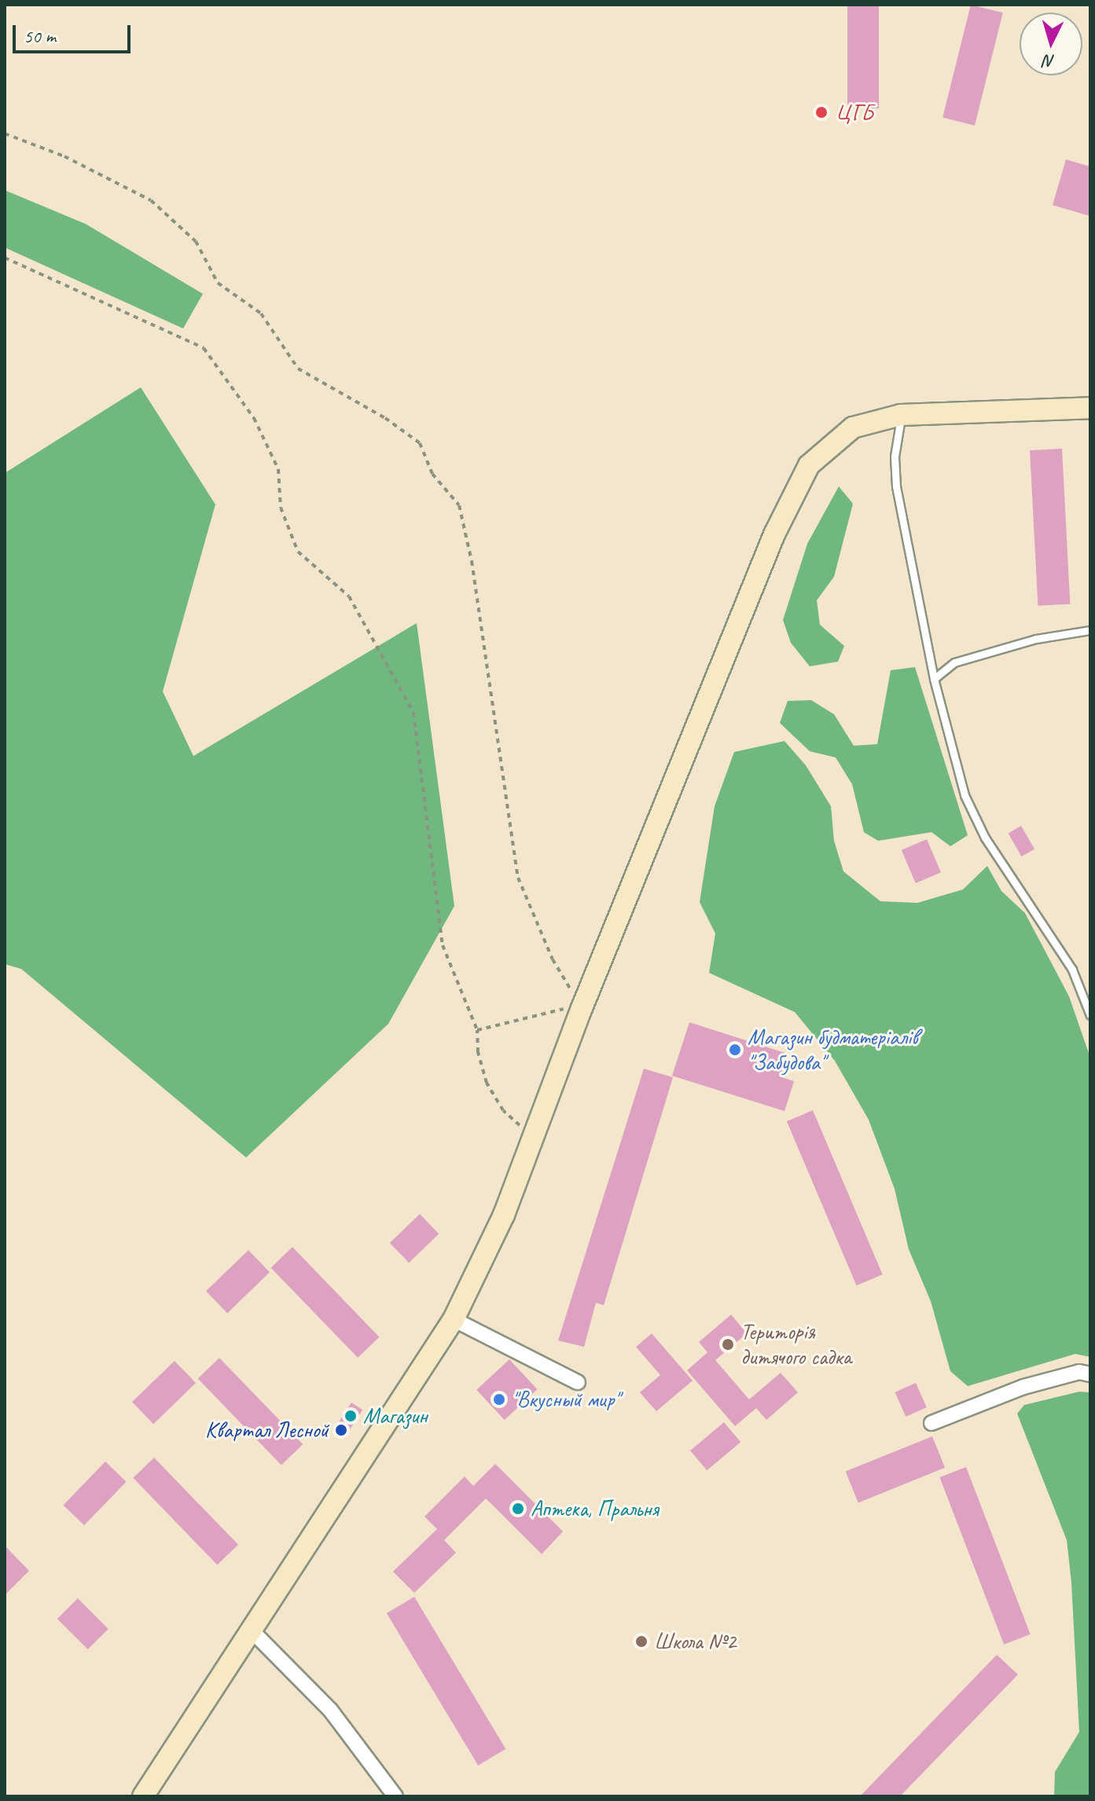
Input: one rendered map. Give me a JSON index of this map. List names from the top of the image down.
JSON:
{
  "places": [
    "ЦГБ",
    "Магазин будматеріалів \"Забудова\"",
    "Територія дитячого садка",
    "\"Вкусный мир\"",
    "Магазин",
    "Квартал Лесной",
    "Аптека, Пральня",
    "Школа №2"
  ],
  "scale_bar": "50 m",
  "north": "bottom"
}
